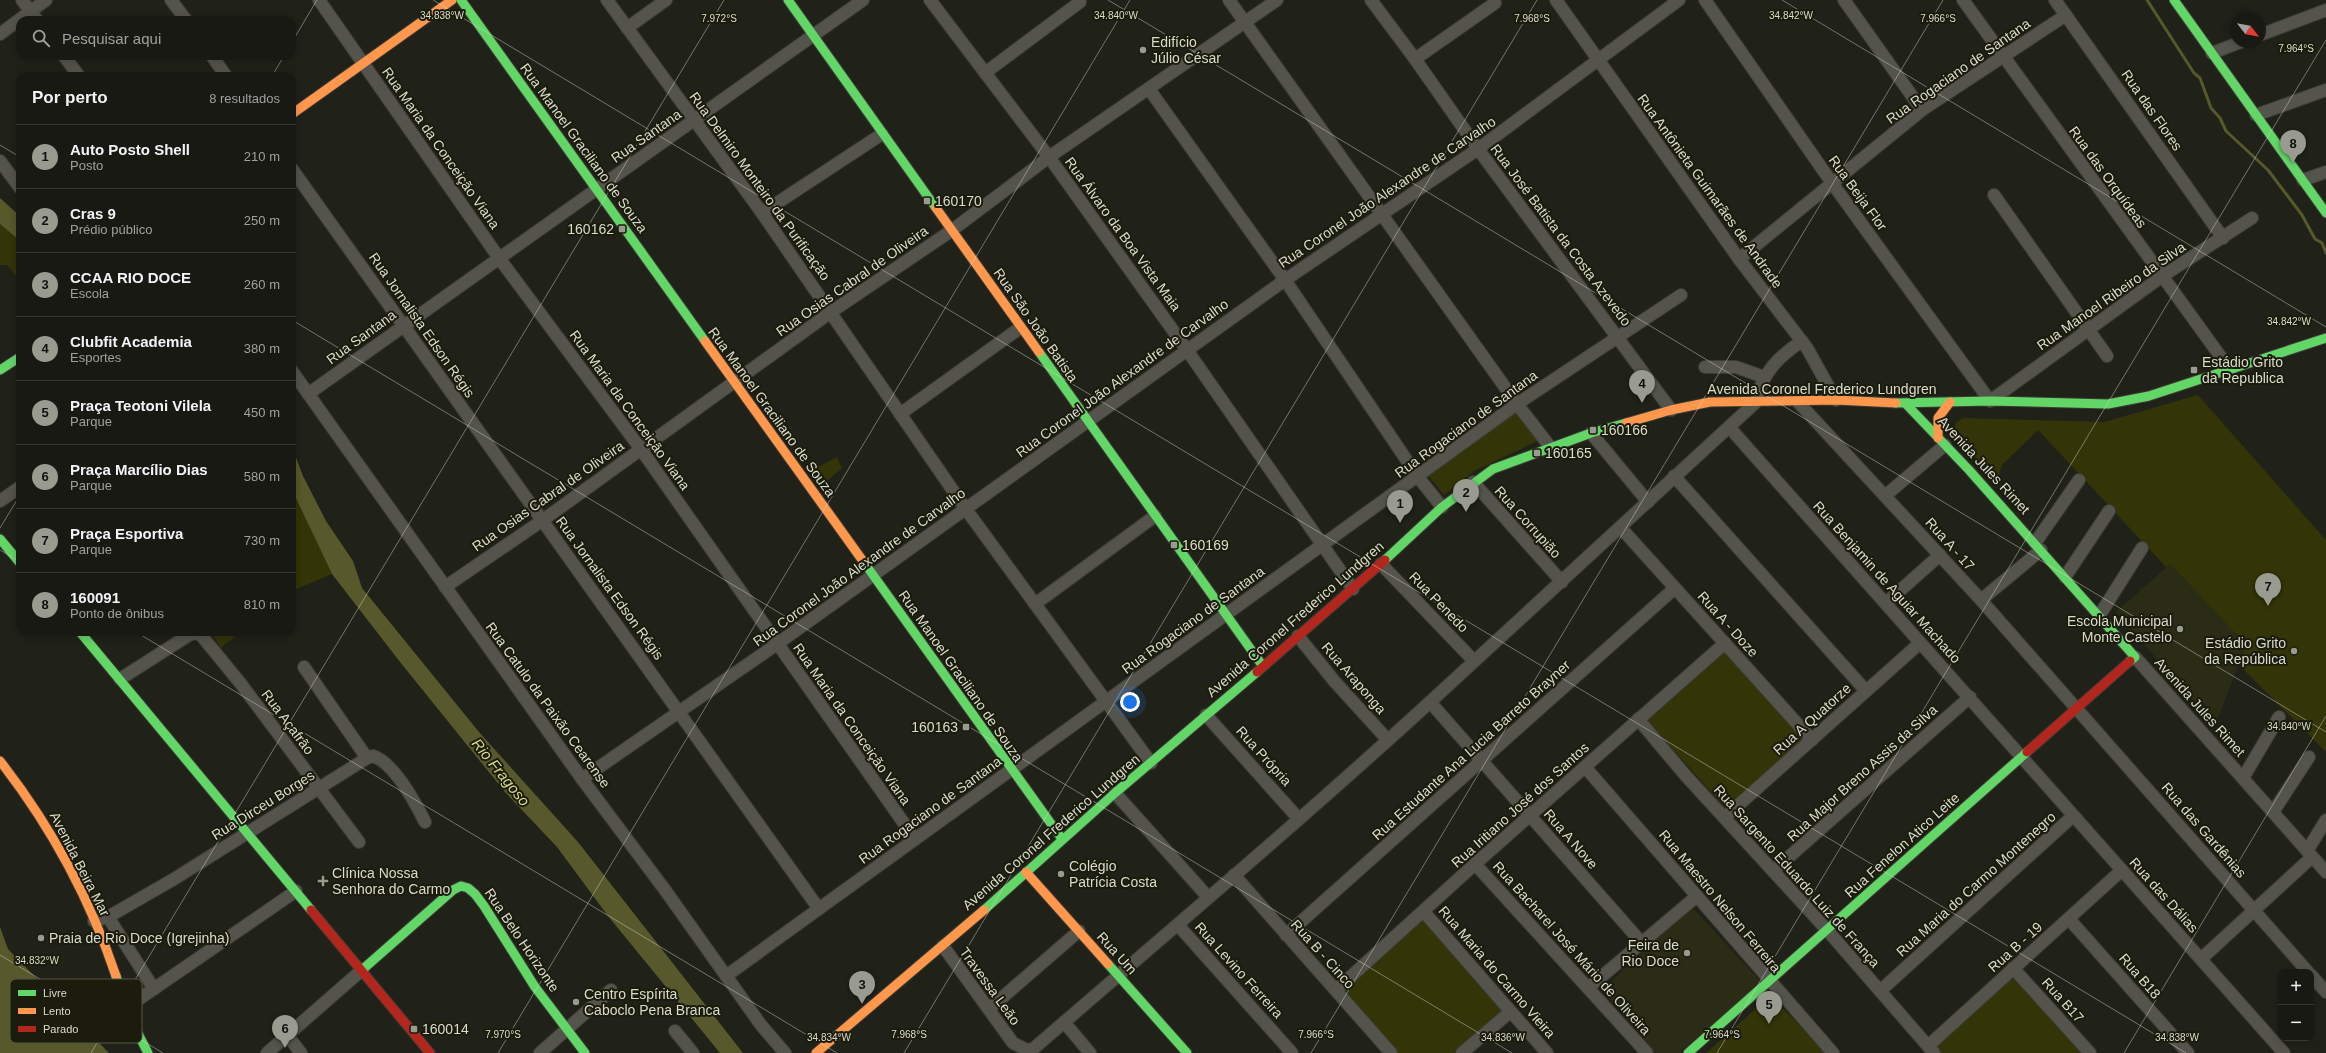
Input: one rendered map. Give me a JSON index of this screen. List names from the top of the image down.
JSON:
{
  "streets": {
    "main road": [
      "Rua Manoel Graciliano de Souza",
      "Rua São João Batista",
      "Avenida Coronel Frederico Lundgren",
      "Avenida Jules Rimet",
      "Rua Fenelon Atico Leite",
      "Avenida Beira Mar",
      "Rua Belo Horizonte",
      "Rua Um"
    ],
    "street": [
      "Rua Rogaciano de Santana",
      "Rua das Flores",
      "Rua Santana",
      "Rua Maria da Conceição Viana",
      "Rua das Orquídeas",
      "Rua Delmiro Monteiro da Purificação",
      "Rua Antônieta Guimarães de Andrade",
      "Rua Coronel João Alexandre de Carvalho",
      "Rua Beija Flor",
      "Rua Álvaro da Boa Vista Maia",
      "Rua José Batista da Costa Azevedo",
      "Rua Osias Cabral de Oliveira",
      "Rua Manoel Ribeiro da Silva",
      "Rua Jornalista Edson Régis",
      "Rua Corrupião",
      "Rua A - 17",
      "Rua Benjamin de Aguiar Machado",
      "Rua Penedo",
      "Rua A - Doze",
      "Rua Araponga",
      "Rua Catulo da Paixão Cearense",
      "Rua A Quatorze",
      "Rua Açafrão",
      "Rua Estudante Ana Lucia Barreto Brayner",
      "Rua Própria",
      "Rua Major Breno Assis da Silva",
      "Rua Dirceu Borges",
      "Rua Iritiano José dos Santos",
      "Rua das Gardênias",
      "Rua A Nove",
      "Rua Sargento Eduardo Luiz de França",
      "Rua Maria do Carmo Montenegro",
      "Rua das Dálias",
      "Rua Maestro Nelson Ferreira",
      "Rua B - 19",
      "Rua Bacharel José Mário de Oliveira",
      "Rua B - Cinco",
      "Rua Levino Ferreira",
      "Rua Maria do Carmo Vieira",
      "Rua B18",
      "Travessa Leão",
      "Rua B17"
    ]
  },
  "crossings": [
    ["Rua Rogaciano de Santana", "Rua das Flores"],
    ["Rua Rogaciano de Santana", "Rua Maria da Conceição Viana"],
    ["Rua Rogaciano de Santana", "Rua Manoel Graciliano de Souza"],
    ["Rua Rogaciano de Santana", "Rua das Orquídeas"],
    ["Rua Rogaciano de Santana", "Rua Delmiro Monteiro da Purificação"],
    ["Rua Rogaciano de Santana", "Rua Antônieta Guimarães de Andrade"],
    ["Rua Rogaciano de Santana", "Rua Beija Flor"],
    ["Rua Rogaciano de Santana", "Rua Álvaro da Boa Vista Maia"],
    ["Rua Rogaciano de Santana", "Rua José Batista da Costa Azevedo"],
    ["Rua Rogaciano de Santana", "Rua Jornalista Edson Régis"],
    ["Rua Rogaciano de Santana", "Rua São João Batista"],
    ["Rua Rogaciano de Santana", "Rua Catulo da Paixão Cearense"],
    ["Rua das Flores", "Rua Manoel Ribeiro da Silva"],
    ["Rua Santana", "Rua Maria da Conceição Viana"],
    ["Rua Santana", "Rua Manoel Graciliano de Souza"],
    ["Rua Santana", "Rua Delmiro Monteiro da Purificação"],
    ["Rua Santana", "Rua Jornalista Edson Régis"],
    ["Rua Santana", "Rua São João Batista"],
    ["Rua Santana", "Rua Catulo da Paixão Cearense"],
    ["Rua Maria da Conceição Viana", "Rua Coronel João Alexandre de Carvalho"],
    ["Rua Maria da Conceição Viana", "Rua Osias Cabral de Oliveira"],
    ["Rua Manoel Graciliano de Souza", "Rua Coronel João Alexandre de Carvalho"],
    ["Rua Manoel Graciliano de Souza", "Rua Osias Cabral de Oliveira"],
    ["Rua Manoel Graciliano de Souza", "Avenida Coronel Frederico Lundgren"],
    ["Rua das Orquídeas", "Rua Manoel Ribeiro da Silva"],
    ["Rua das Orquídeas", "Avenida Coronel Frederico Lundgren"],
    ["Rua Delmiro Monteiro da Purificação", "Rua Coronel João Alexandre de Carvalho"],
    ["Rua Delmiro Monteiro da Purificação", "Rua Osias Cabral de Oliveira"],
    ["Rua Delmiro Monteiro da Purificação", "Avenida Coronel Frederico Lundgren"],
    ["Rua Antônieta Guimarães de Andrade", "Rua Coronel João Alexandre de Carvalho"],
    ["Rua Antônieta Guimarães de Andrade", "Avenida Coronel Frederico Lundgren"],
    ["Rua Coronel João Alexandre de Carvalho", "Rua Álvaro da Boa Vista Maia"],
    ["Rua Coronel João Alexandre de Carvalho", "Rua José Batista da Costa Azevedo"],
    ["Rua Coronel João Alexandre de Carvalho", "Rua Jornalista Edson Régis"],
    ["Rua Coronel João Alexandre de Carvalho", "Rua São João Batista"],
    ["Rua Coronel João Alexandre de Carvalho", "Rua Catulo da Paixão Cearense"],
    ["Rua Beija Flor", "Rua Manoel Ribeiro da Silva"],
    ["Rua Beija Flor", "Avenida Coronel Frederico Lundgren"],
    ["Rua Álvaro da Boa Vista Maia", "Rua Osias Cabral de Oliveira"],
    ["Rua Álvaro da Boa Vista Maia", "Avenida Coronel Frederico Lundgren"],
    ["Rua José Batista da Costa Azevedo", "Avenida Coronel Frederico Lundgren"],
    ["Rua Osias Cabral de Oliveira", "Rua Jornalista Edson Régis"],
    ["Rua Osias Cabral de Oliveira", "Rua São João Batista"],
    ["Rua Osias Cabral de Oliveira", "Rua Catulo da Paixão Cearense"],
    ["Rua Manoel Ribeiro da Silva", "Avenida Coronel Frederico Lundgren"],
    ["Rua São João Batista", "Avenida Coronel Frederico Lundgren"],
    ["Avenida Coronel Frederico Lundgren", "Avenida Jules Rimet"],
    ["Avenida Coronel Frederico Lundgren", "Rua Corrupião"],
    ["Avenida Coronel Frederico Lundgren", "Rua A - 17"],
    ["Avenida Coronel Frederico Lundgren", "Rua Penedo"],
    ["Avenida Coronel Frederico Lundgren", "Rua Araponga"],
    ["Avenida Coronel Frederico Lundgren", "Rua Própria"],
    ["Avenida Coronel Frederico Lundgren", "Rua Um"],
    ["Avenida Coronel Frederico Lundgren", "Travessa Leão"],
    ["Avenida Jules Rimet", "Rua Fenelon Atico Leite"],
    ["Rua A - 17", "Rua das Gardênias"],
    ["Rua A - 17", "Rua Fenelon Atico Leite"],
    ["Rua Benjamin de Aguiar Machado", "Rua A Quatorze"],
    ["Rua Benjamin de Aguiar Machado", "Rua Major Breno Assis da Silva"],
    ["Rua Benjamin de Aguiar Machado", "Rua Fenelon Atico Leite"],
    ["Rua Benjamin de Aguiar Machado", "Rua das Dálias"],
    ["Rua A - Doze", "Rua A Quatorze"],
    ["Rua A - Doze", "Rua Estudante Ana Lucia Barreto Brayner"],
    ["Rua A - Doze", "Rua Iritiano José dos Santos"],
    ["Rua A Quatorze", "Rua Sargento Eduardo Luiz de França"],
    ["Rua Açafrão", "Rua Dirceu Borges"],
    ["Rua Estudante Ana Lucia Barreto Brayner", "Rua A Nove"],
    ["Rua Estudante Ana Lucia Barreto Brayner", "Rua B - Cinco"],
    ["Rua Major Breno Assis da Silva", "Rua Sargento Eduardo Luiz de França"],
    ["Rua Dirceu Borges", "Avenida Beira Mar"],
    ["Rua Iritiano José dos Santos", "Rua A Nove"],
    ["Rua Iritiano José dos Santos", "Rua Sargento Eduardo Luiz de França"],
    ["Rua Iritiano José dos Santos", "Rua Maestro Nelson Ferreira"],
    ["Rua Iritiano José dos Santos", "Rua Bacharel José Mário de Oliveira"],
    ["Rua Iritiano José dos Santos", "Rua B - Cinco"],
    ["Rua Iritiano José dos Santos", "Rua Maria do Carmo Vieira"],
    ["Rua das Gardênias", "Rua Fenelon Atico Leite"],
    ["Rua Fenelon Atico Leite", "Rua Sargento Eduardo Luiz de França"],
    ["Rua Fenelon Atico Leite", "Rua das Dálias"],
    ["Rua Fenelon Atico Leite", "Rua Maestro Nelson Ferreira"],
    ["Rua Sargento Eduardo Luiz de França", "Rua Maria do Carmo Montenegro"],
    ["Rua Sargento Eduardo Luiz de França", "Rua B - 19"],
    ["Rua Maria do Carmo Montenegro", "Rua das Dálias"],
    ["Rua das Dálias", "Rua B - 19"],
    ["Rua B - 19", "Rua B18"],
    ["Rua B - 19", "Rua B17"]
  ],
  "water": ["Rio Fragoso"],
  "places": {
    "other": [
      "Edifício Júlio César",
      "Escola Municipal Monte Castelo",
      "Estádio Grito da República",
      "Colégio Patrícia Costa",
      "Praia de Rio Doce (Igrejinha)",
      "Feira de Rio Doce",
      "Centro Espírita Caboclo Pena Branca"
    ],
    "transit": [
      "160170",
      "160162",
      "Estádio Grito da Republica",
      "160166",
      "160165",
      "160169",
      "160163",
      "160014"
    ],
    "health": ["Clínica Nossa Senhora do Carmo"]
  },
  "legend": ["Livre", "Lento", "Parado"],
  "north": "bottom right",
  "page": {
    "search": "Pesquisar aqui",
    "heading": ["Por perto", "8 resultados"],
    "list": [
      {
        "mark": "1",
        "name": "Auto Posto Shell",
        "note": "Posto",
        "value": "210 m"
      },
      {
        "mark": "2",
        "name": "Cras 9",
        "note": "Prédio público",
        "value": "250 m"
      },
      {
        "mark": "3",
        "name": "CCAA RIO DOCE",
        "note": "Escola",
        "value": "260 m"
      },
      {
        "mark": "4",
        "name": "Clubfit Academia",
        "note": "Esportes",
        "value": "380 m"
      },
      {
        "mark": "5",
        "name": "Praça Teotoni Vilela",
        "note": "Parque",
        "value": "450 m"
      },
      {
        "mark": "6",
        "name": "Praça Marcílio Dias",
        "note": "Parque",
        "value": "580 m"
      },
      {
        "mark": "7",
        "name": "Praça Esportiva",
        "note": "Parque",
        "value": "730 m"
      },
      {
        "mark": "8",
        "name": "160091",
        "note": "Ponto de ônibus",
        "value": "810 m"
      }
    ],
    "pins": [
      "8",
      "4",
      "2",
      "1",
      "7",
      "3",
      "5",
      "6"
    ],
    "map_buttons": ["+", "−"]
  },
  "coordinates": [
    "34.838°W",
    "34.840°W",
    "34.842°W",
    "7.972°S",
    "7.968°S",
    "7.966°S",
    "7.964°S",
    "34.832°W",
    "7.970°S",
    "34.834°W",
    "34.836°W"
  ]
}
